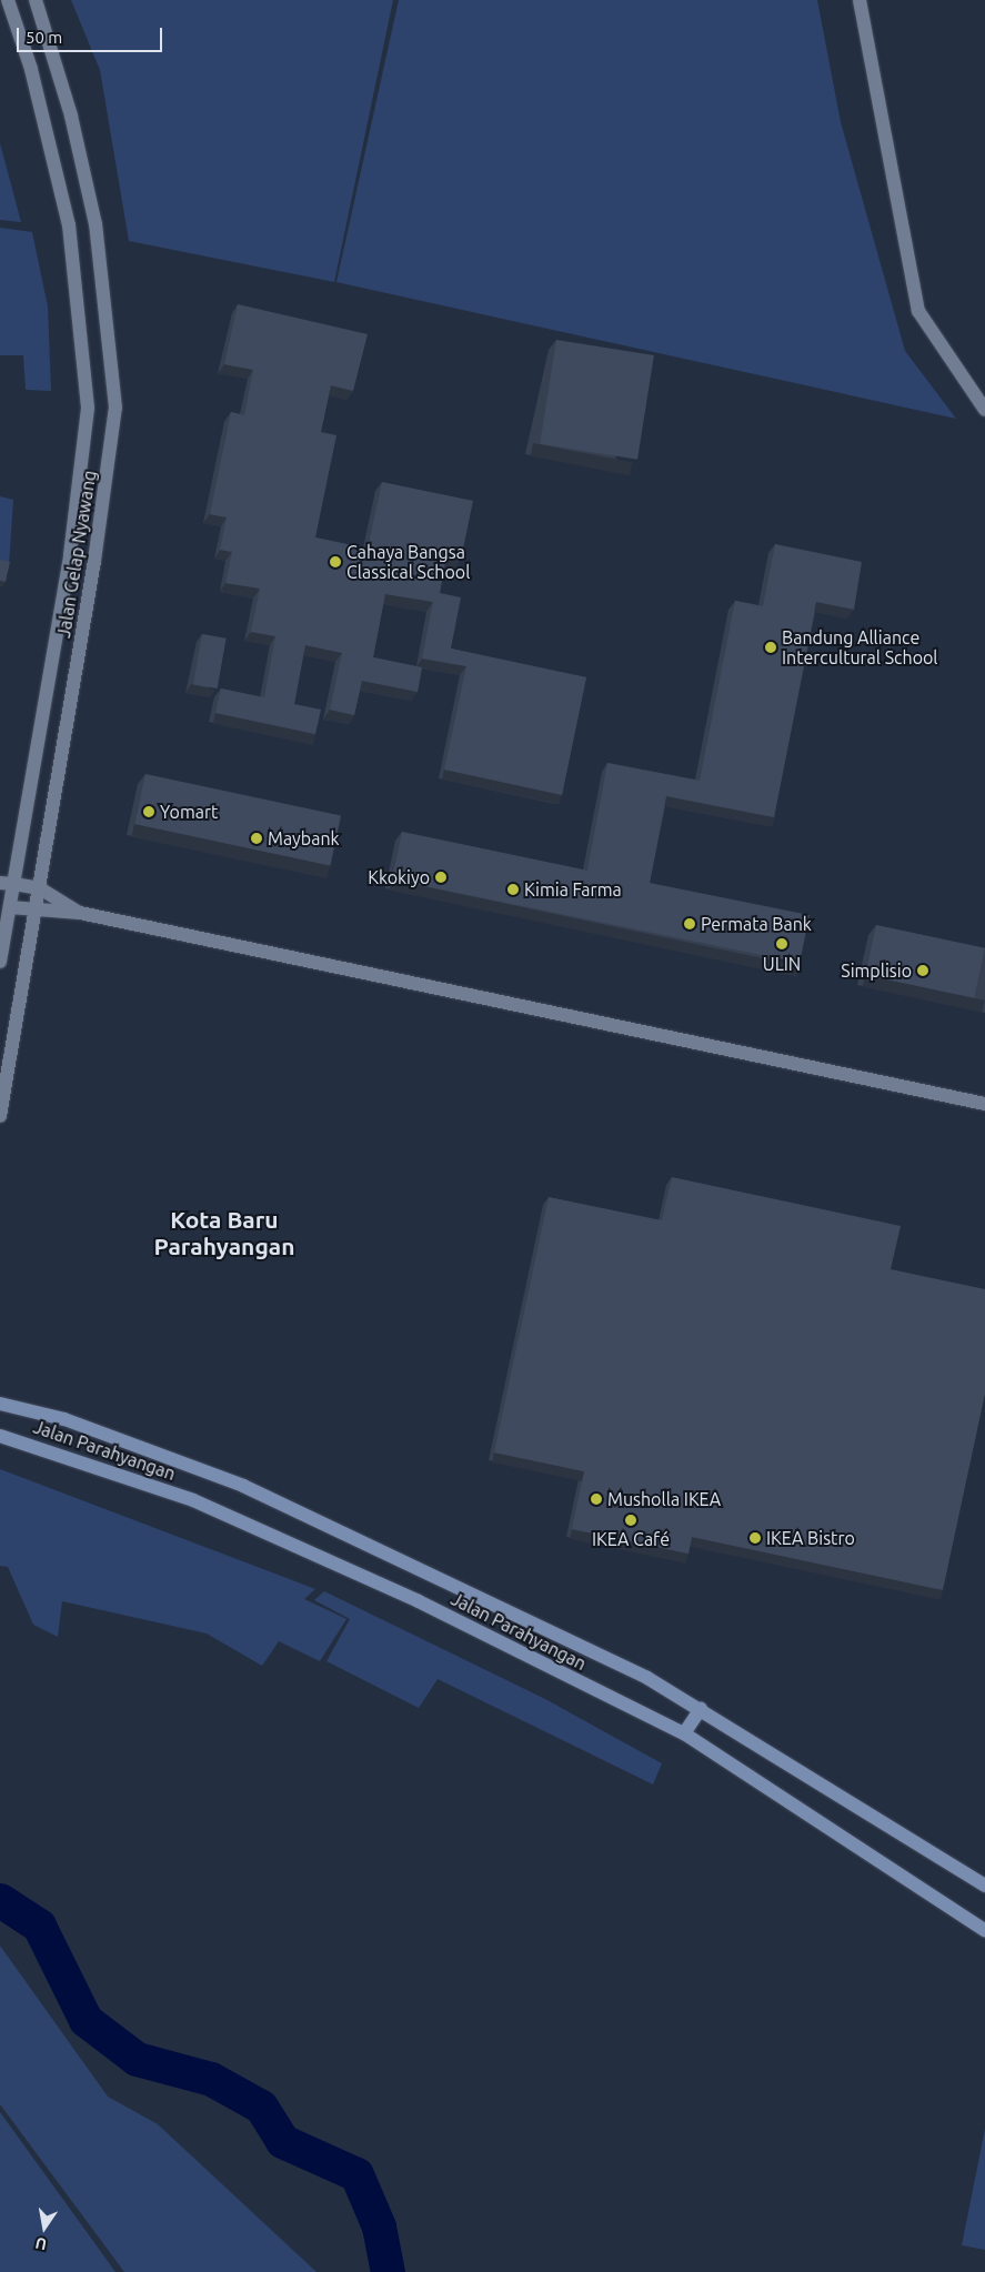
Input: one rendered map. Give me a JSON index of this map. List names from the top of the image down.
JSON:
{
  "streets": {
    "main road": ["Jalan Parahyangan"],
    "street": ["Jalan Gelap Nyawang"]
  },
  "districts": ["Kota Baru Parahyangan"],
  "places": [
    "Cahaya Bangsa Classical School",
    "Bandung Alliance Intercultural School",
    "Yomart",
    "Maybank",
    "Kkokiyo",
    "Kimia Farma",
    "Permata Bank",
    "ULIN",
    "Simplisio",
    "Musholla IKEA",
    "IKEA Café",
    "IKEA Bistro"
  ],
  "scale_bar": "50 m",
  "north": "bottom"
}
